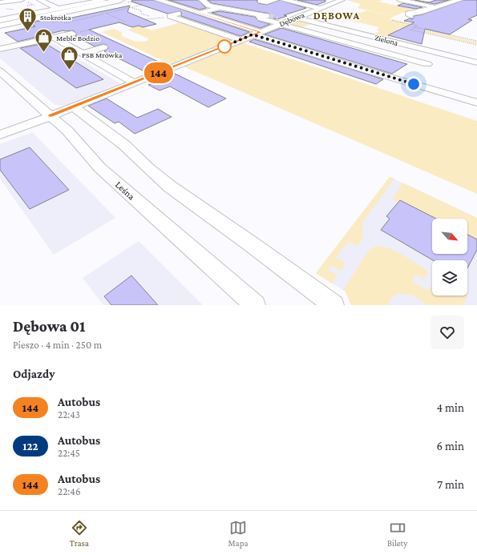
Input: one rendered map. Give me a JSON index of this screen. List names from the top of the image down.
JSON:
{
  "streets": {
    "street": ["Dębowa", "Zielona", "Leśna"]
  },
  "crossings": [
    ["Dębowa", "Zielona"],
    ["Dębowa", "Leśna"]
  ],
  "districts": ["DĘBOWA"],
  "places": {
    "building": ["Stokrotka"],
    "shop": ["Meble Bodzio", "PSB Mrówka"]
  },
  "lines": ["bus line 144"],
  "north": "bottom right",
  "page": {
    "on_map": "144",
    "heading": [
      ["Dębowa 01", "Pieszo · 4 min · 250 m"],
      "Odjazdy"
    ],
    "list": [
      {
        "mark": "144",
        "name": "Autobus",
        "note": "22:43",
        "value": "4 min"
      },
      {
        "mark": "122",
        "name": "Autobus",
        "note": "22:45",
        "value": "6 min"
      },
      {
        "mark": "144",
        "name": "Autobus",
        "note": "22:46",
        "value": "7 min"
      }
    ],
    "tabs": ["Trasa", "Mapa", "Bilety"]
  }
}
